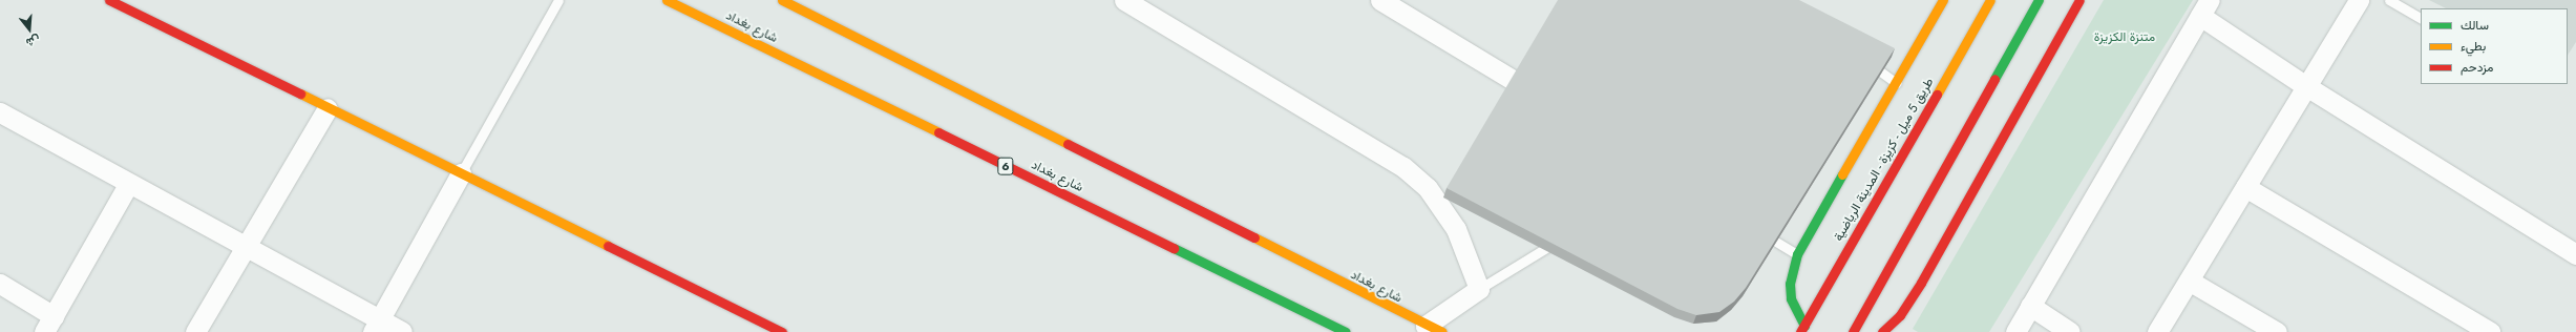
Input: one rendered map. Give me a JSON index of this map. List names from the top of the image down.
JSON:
{
  "streets": {
    "main road": ["شارع بغداد", "طريق 5 ميل - كزيزة - المدينة الرياضية", "6"]
  },
  "parks": ["متنزة الكزيزة"],
  "legend": ["سالك", "بطيء", "مزدحم"],
  "north": "bottom"
}
